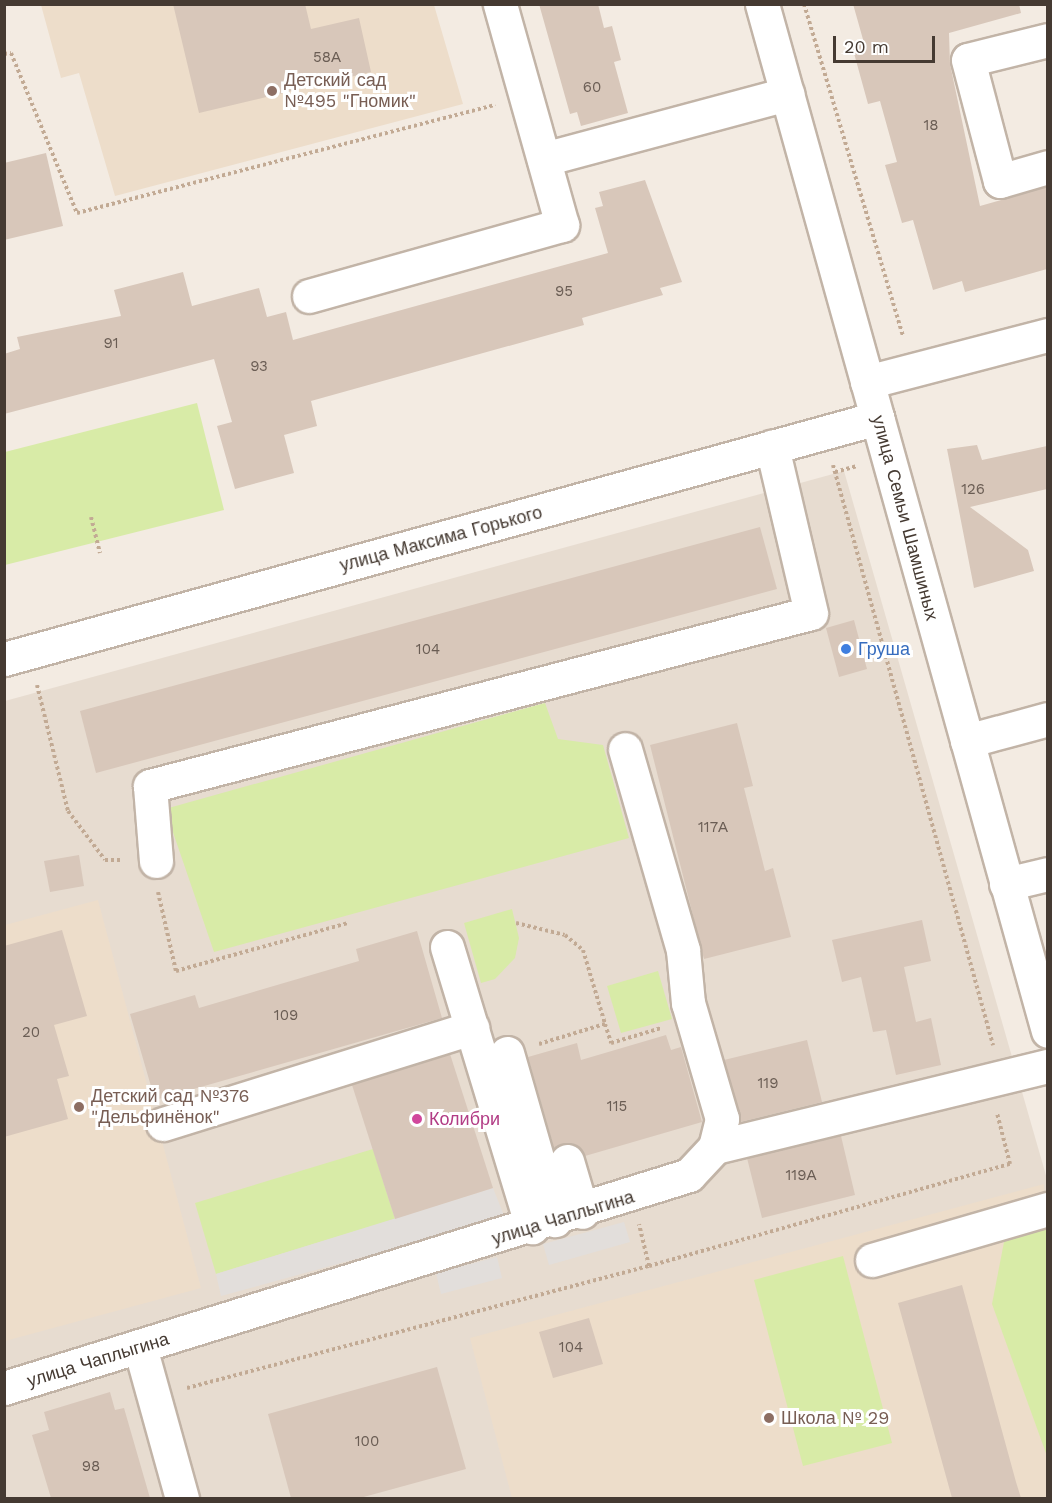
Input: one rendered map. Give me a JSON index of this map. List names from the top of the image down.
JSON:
{
  "streets": {
    "street": ["улица Семьи Шамшиных", "улица Максима Горького", "улица Чаплыгина"]
  },
  "crossings": [
    ["улица Семьи Шамшиных", "улица Максима Горького"]
  ],
  "places": [
    "Детский сад №495 \"Гномик\"",
    "Груша",
    "Детский сад №376 \"Дельфинёнок\"",
    "Колибри",
    "Школа № 29"
  ],
  "house_numbers": [
    "58А",
    "60",
    "18",
    "95",
    "91",
    "93",
    "126",
    "104",
    "117А",
    "109",
    "20",
    "119",
    "115",
    "119А",
    "104",
    "100",
    "98"
  ],
  "scale_bar": "20 m"
}
